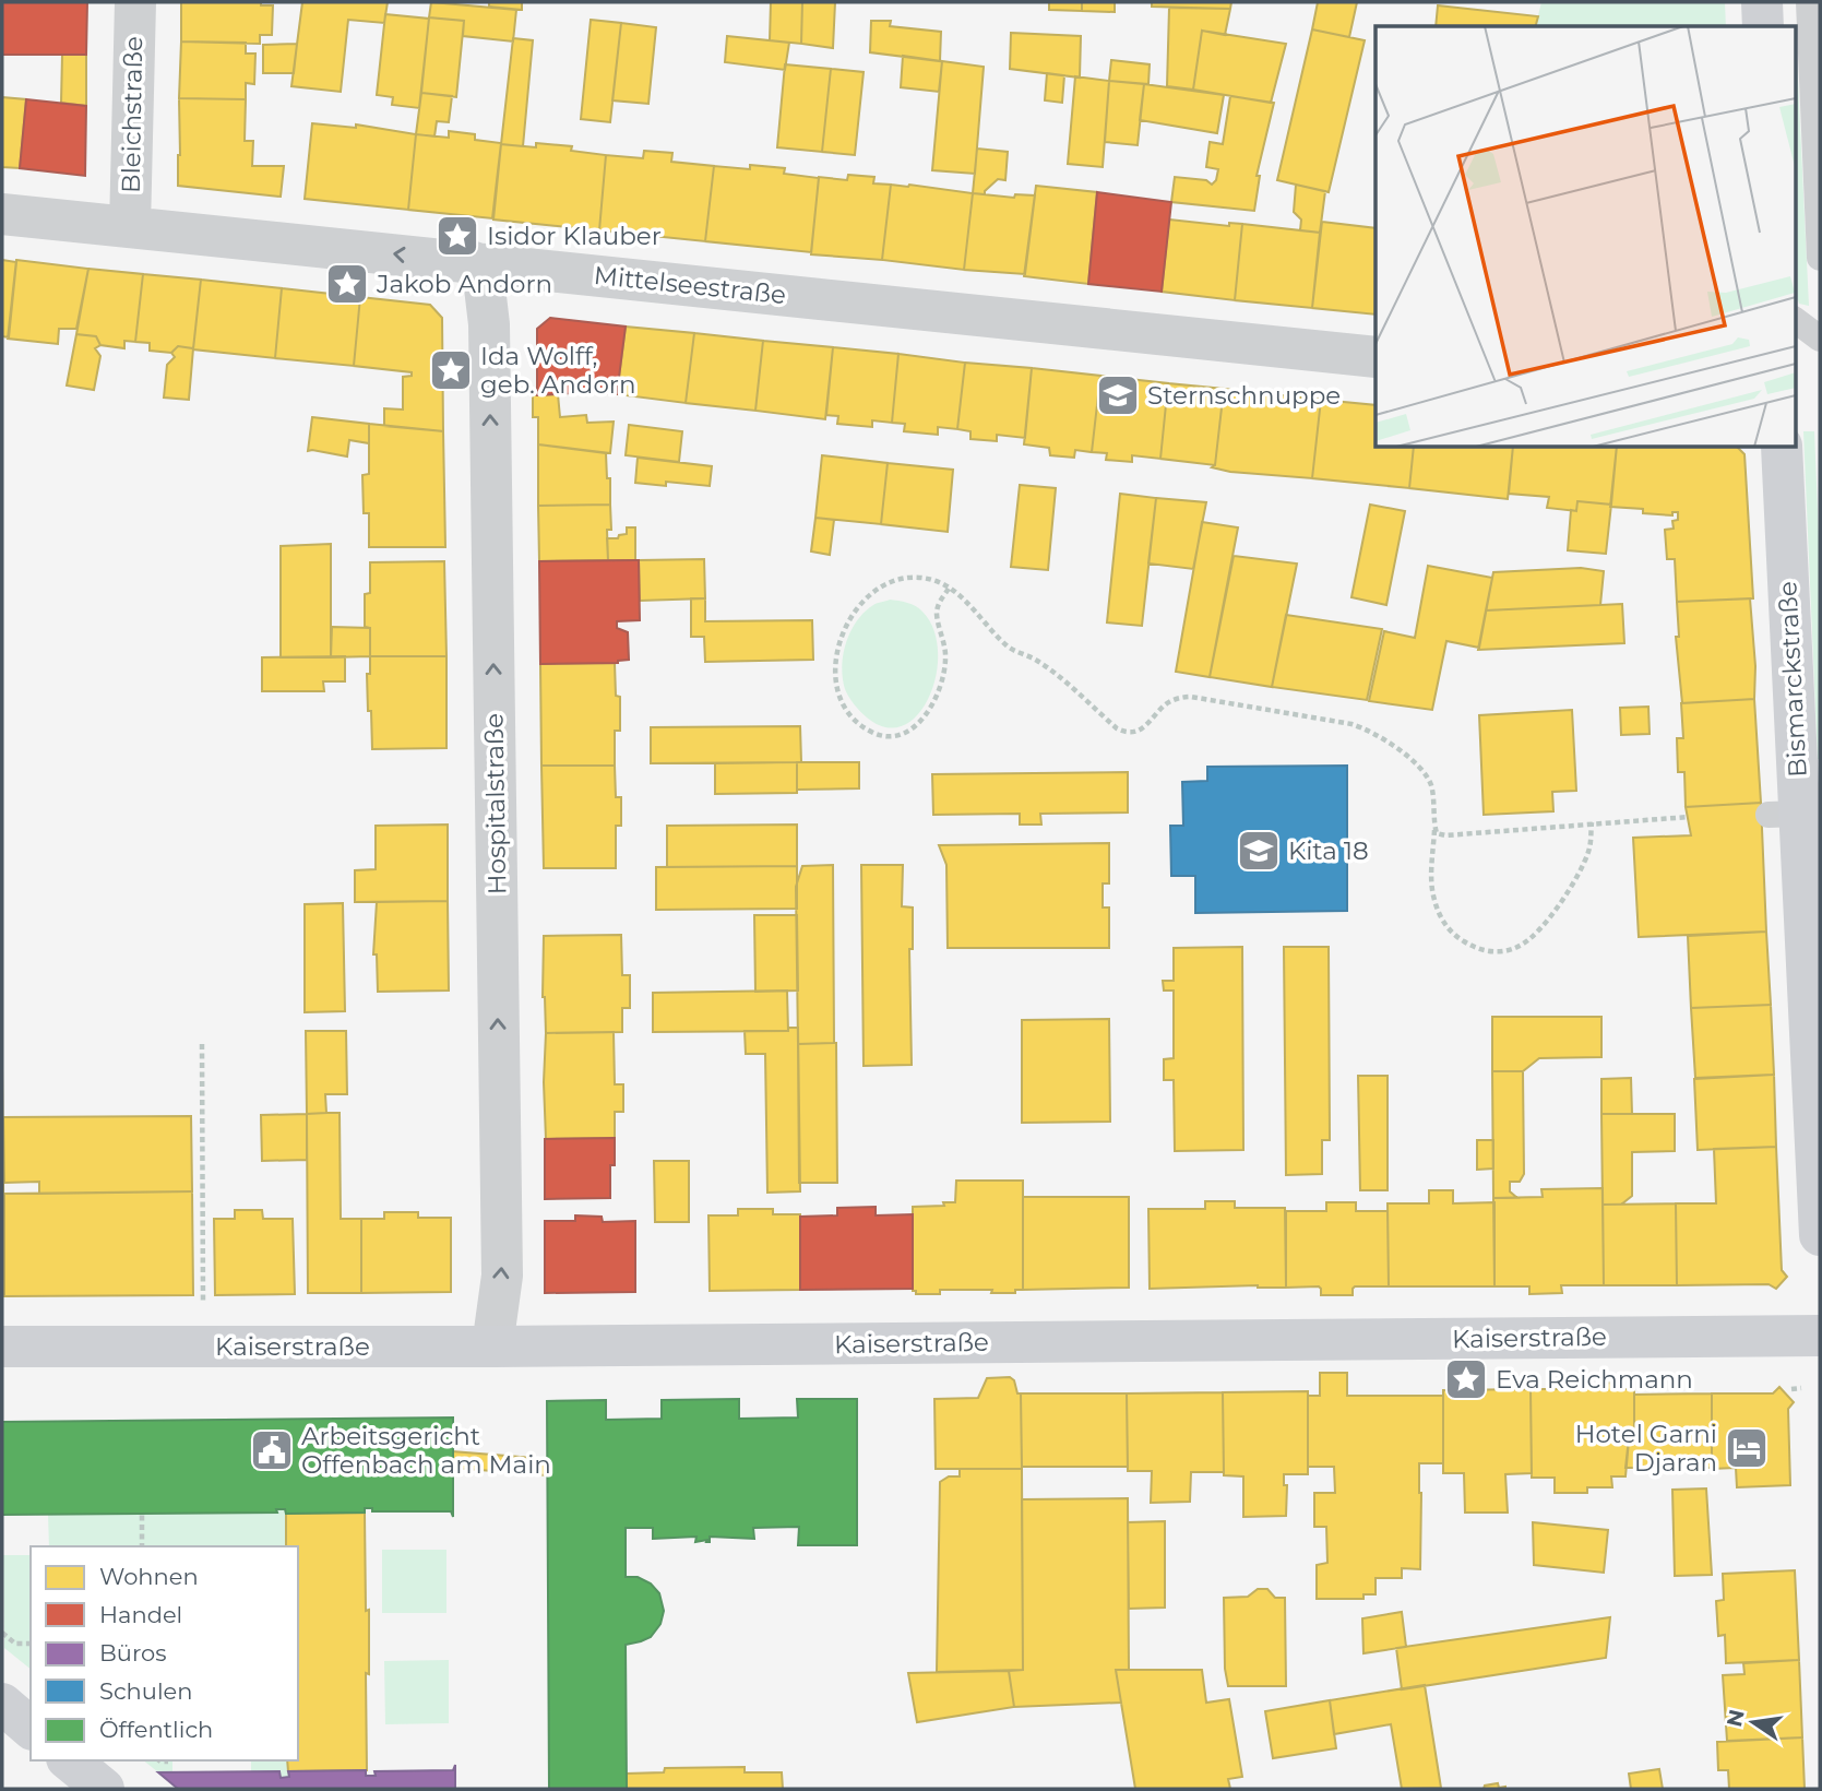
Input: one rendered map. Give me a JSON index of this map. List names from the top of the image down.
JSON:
{
  "streets": {
    "main road": ["Bismarckstraße", "Kaiserstraße"],
    "street": ["Bleichstraße", "Mittelseestraße", "Hospitalstraße"]
  },
  "crossings": [
    ["Bleichstraße", "Mittelseestraße"],
    ["Mittelseestraße", "Hospitalstraße"],
    ["Hospitalstraße", "Kaiserstraße"]
  ],
  "one_way": ["Hospitalstraße"],
  "places": {
    "place": [
      "Isidor Klauber",
      "Jakob Andorn",
      "Ida Wolff, geb. Andorn",
      "Eva Reichmann"
    ],
    "school or university": ["Sternschnuppe", "Kita 18"],
    "hotel": ["Hotel Garni Djaran"],
    "public building": ["Arbeitsgericht Offenbach am Main"]
  },
  "legend": [
    "Wohnen",
    "Handel",
    "Büros",
    "Schulen",
    "Öffentlich"
  ],
  "north": "left"
}
